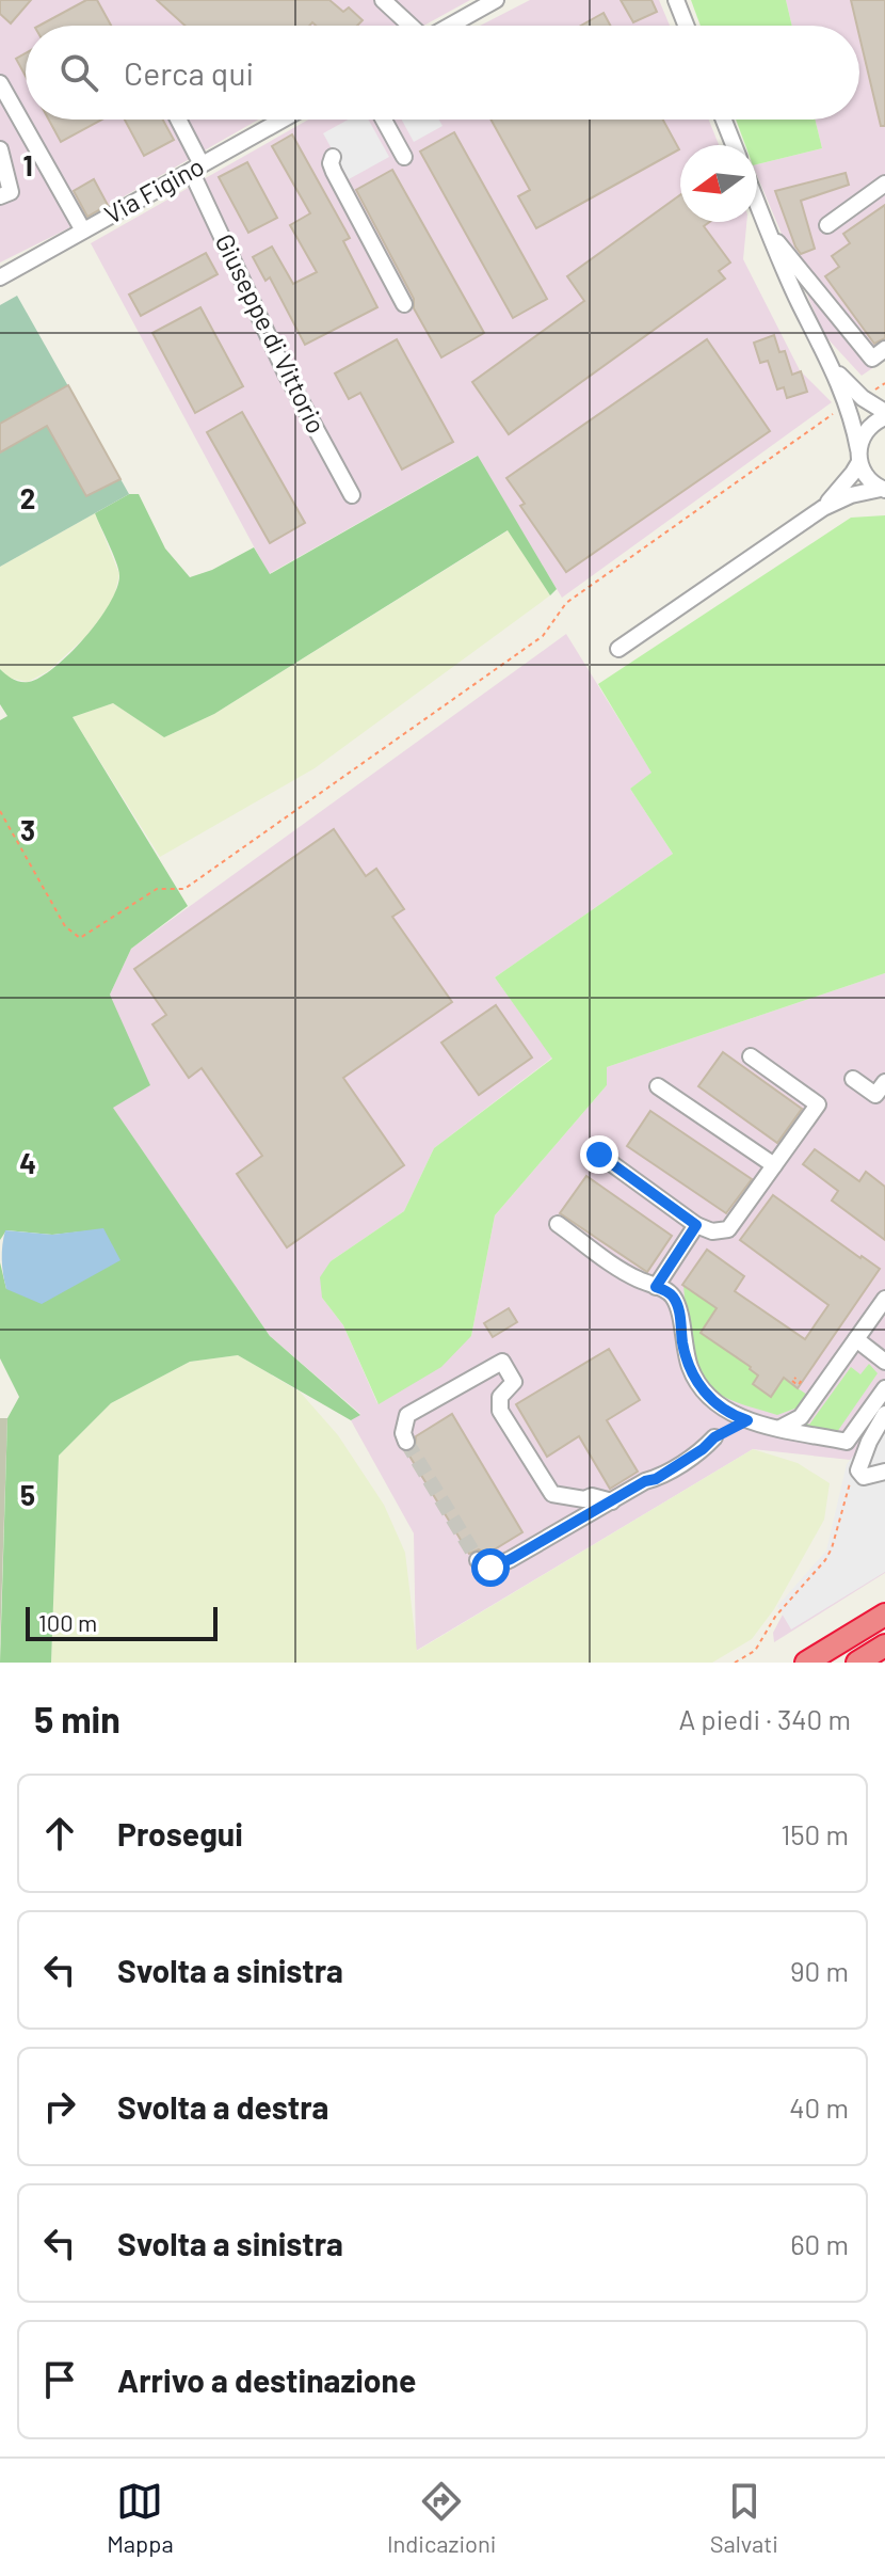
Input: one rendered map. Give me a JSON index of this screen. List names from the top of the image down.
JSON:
{
  "streets": {
    "street": ["Via Figino", "Giuseppe di Vittorio"]
  },
  "crossings": [
    ["Via Figino", "Giuseppe di Vittorio"]
  ],
  "scale_bar": "100 m",
  "north": "left",
  "page": {
    "search": "Cerca qui",
    "scale": "100 m",
    "heading": ["5 min", "A piedi · 340 m"],
    "list": [
      ["Prosegui", "150 m"],
      ["Svolta a sinistra", "90 m"],
      ["Svolta a destra", "40 m"],
      ["Svolta a sinistra", "60 m"],
      "Arrivo a destinazione"
    ],
    "nav": ["Mappa", "Indicazioni", "Salvati"]
  },
  "grid": {
    "rows": [
      "1",
      "2",
      "3",
      "4",
      "5"
    ]
  }
}
